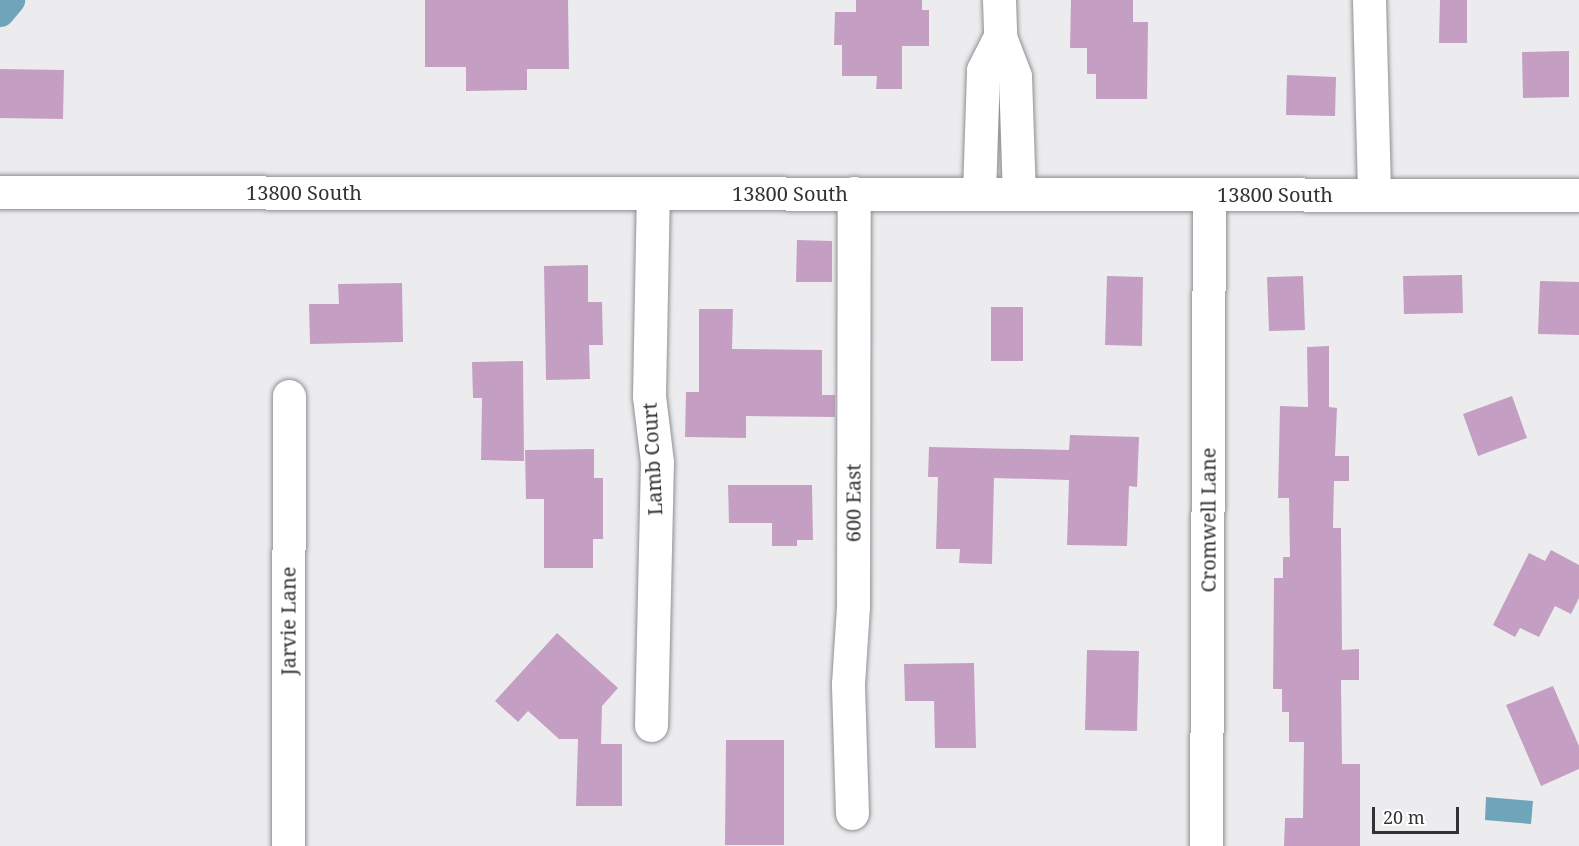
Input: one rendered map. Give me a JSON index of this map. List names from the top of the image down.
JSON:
{
  "streets": {
    "street": [
      "13800 South",
      "Lamb Court",
      "600 East",
      "Cromwell Lane",
      "Jarvie Lane"
    ]
  },
  "crossings": [
    ["13800 South", "Lamb Court"],
    ["13800 South", "600 East"],
    ["13800 South", "Cromwell Lane"]
  ],
  "scale_bar": "20 m"
}
